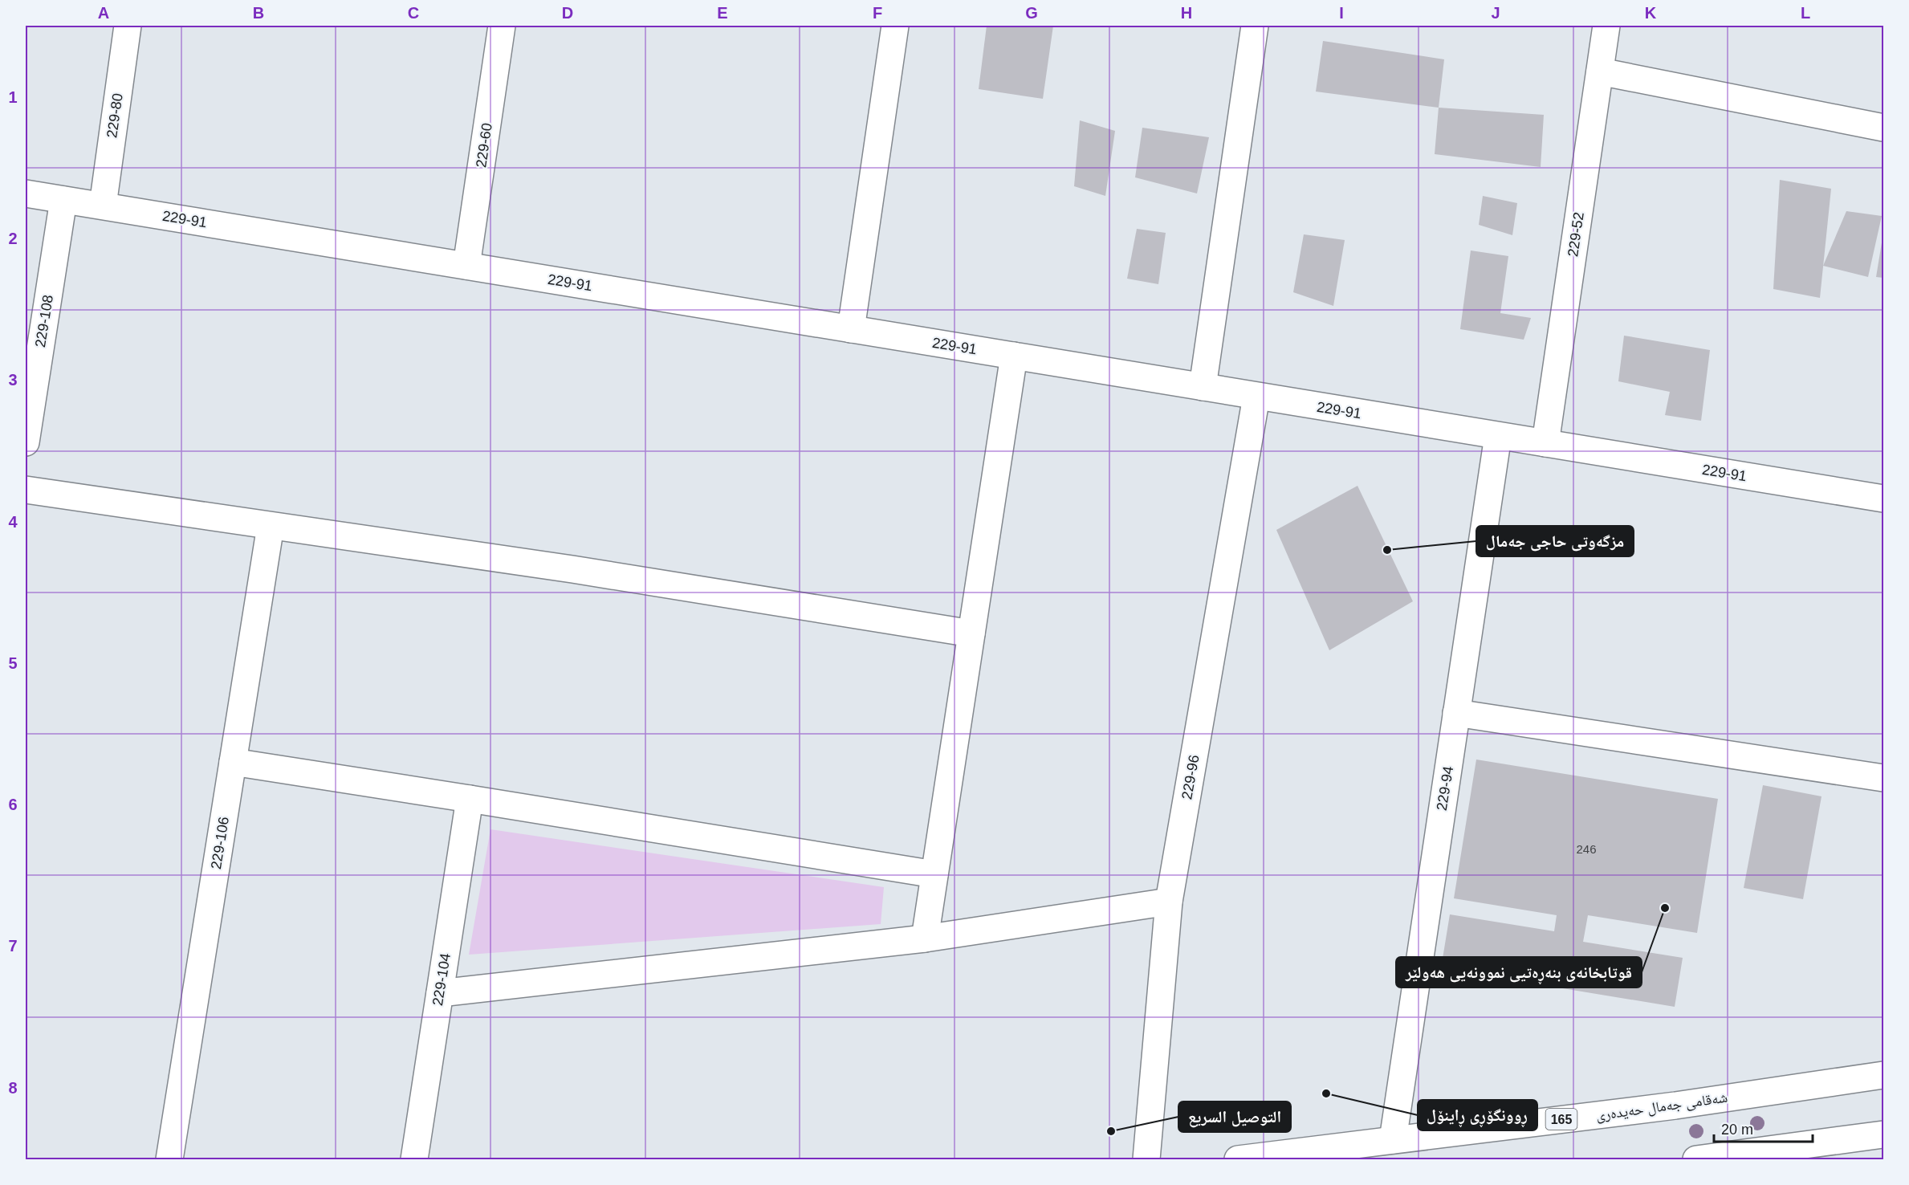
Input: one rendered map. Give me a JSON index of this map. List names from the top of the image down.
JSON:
{
  "streets": {
    "street": [
      "229-80",
      "229-60",
      "229-91",
      "229-52",
      "229-108",
      "229-96",
      "229-94",
      "229-106",
      "229-104",
      "شەقامی جەمال حەیدەری",
      "165"
    ]
  },
  "crossings": [
    ["229-80", "229-91"],
    ["229-60", "229-91"],
    ["229-91", "229-52"],
    ["229-91", "229-108"],
    ["229-91", "229-96"],
    ["229-91", "229-94"],
    ["229-94", "شەقامی جەمال حەیدەری"]
  ],
  "places": [
    "مزگەوتی حاجی جەمال",
    "قوتابخانەی بنەڕەتیی نموونەیی هەولێر",
    "ڕوونگۆڕی ڕاینۆل",
    "التوصيل السريع"
  ],
  "house_numbers": ["246"],
  "scale_bar": "20 m",
  "grid": {
    "columns": [
      "A",
      "B",
      "C",
      "D",
      "E",
      "F",
      "G",
      "H",
      "I",
      "J",
      "K",
      "L"
    ],
    "rows": [
      "1",
      "2",
      "3",
      "4",
      "5",
      "6",
      "7",
      "8"
    ]
  }
}
